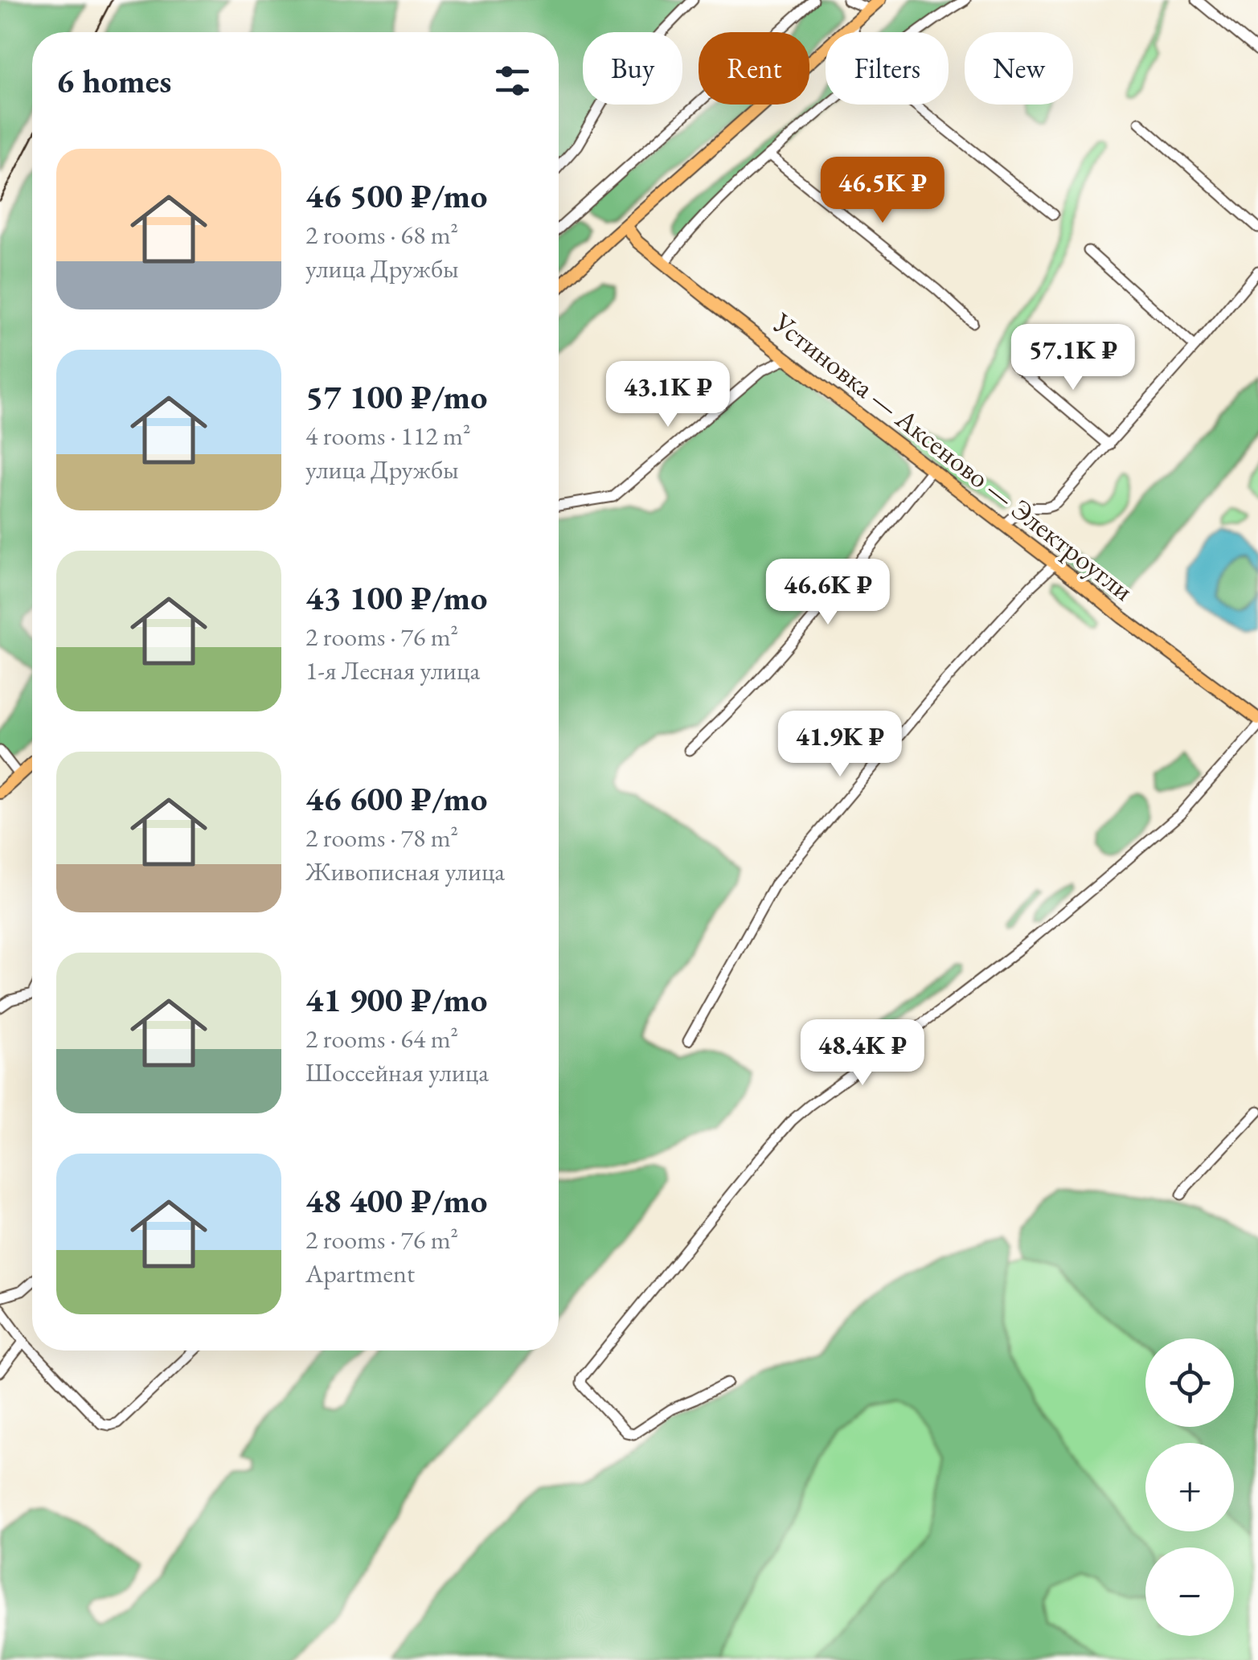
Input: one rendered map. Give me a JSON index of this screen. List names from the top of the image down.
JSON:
{
  "streets": {
    "main road": ["Устиновка — Аксеново — Электроугли"]
  },
  "page": {
    "chip": [
      "Buy",
      "Rent",
      "Filters",
      "New"
    ],
    "heading": "6 homes",
    "list": [
      {
        "name": "46 500 ₽/mo",
        "note": "2 rooms · 68 m² · улица Дружбы"
      },
      {
        "name": "57 100 ₽/mo",
        "note": "4 rooms · 112 m² · улица Дружбы"
      },
      {
        "name": "43 100 ₽/mo",
        "note": "2 rooms · 76 m² · 1-я Лесная улица"
      },
      {
        "name": "46 600 ₽/mo",
        "note": "2 rooms · 78 m² · Живописная улица"
      },
      {
        "name": "41 900 ₽/mo",
        "note": "2 rooms · 64 m² · Шоссейная улица"
      },
      {
        "name": "48 400 ₽/mo",
        "note": "2 rooms · 76 m² · Apartment"
      }
    ],
    "price": [
      "46.5K ₽",
      "57.1K ₽",
      "43.1K ₽",
      "46.6K ₽",
      "41.9K ₽",
      "48.4K ₽"
    ],
    "map_buttons": ["+", "−"]
  }
}
